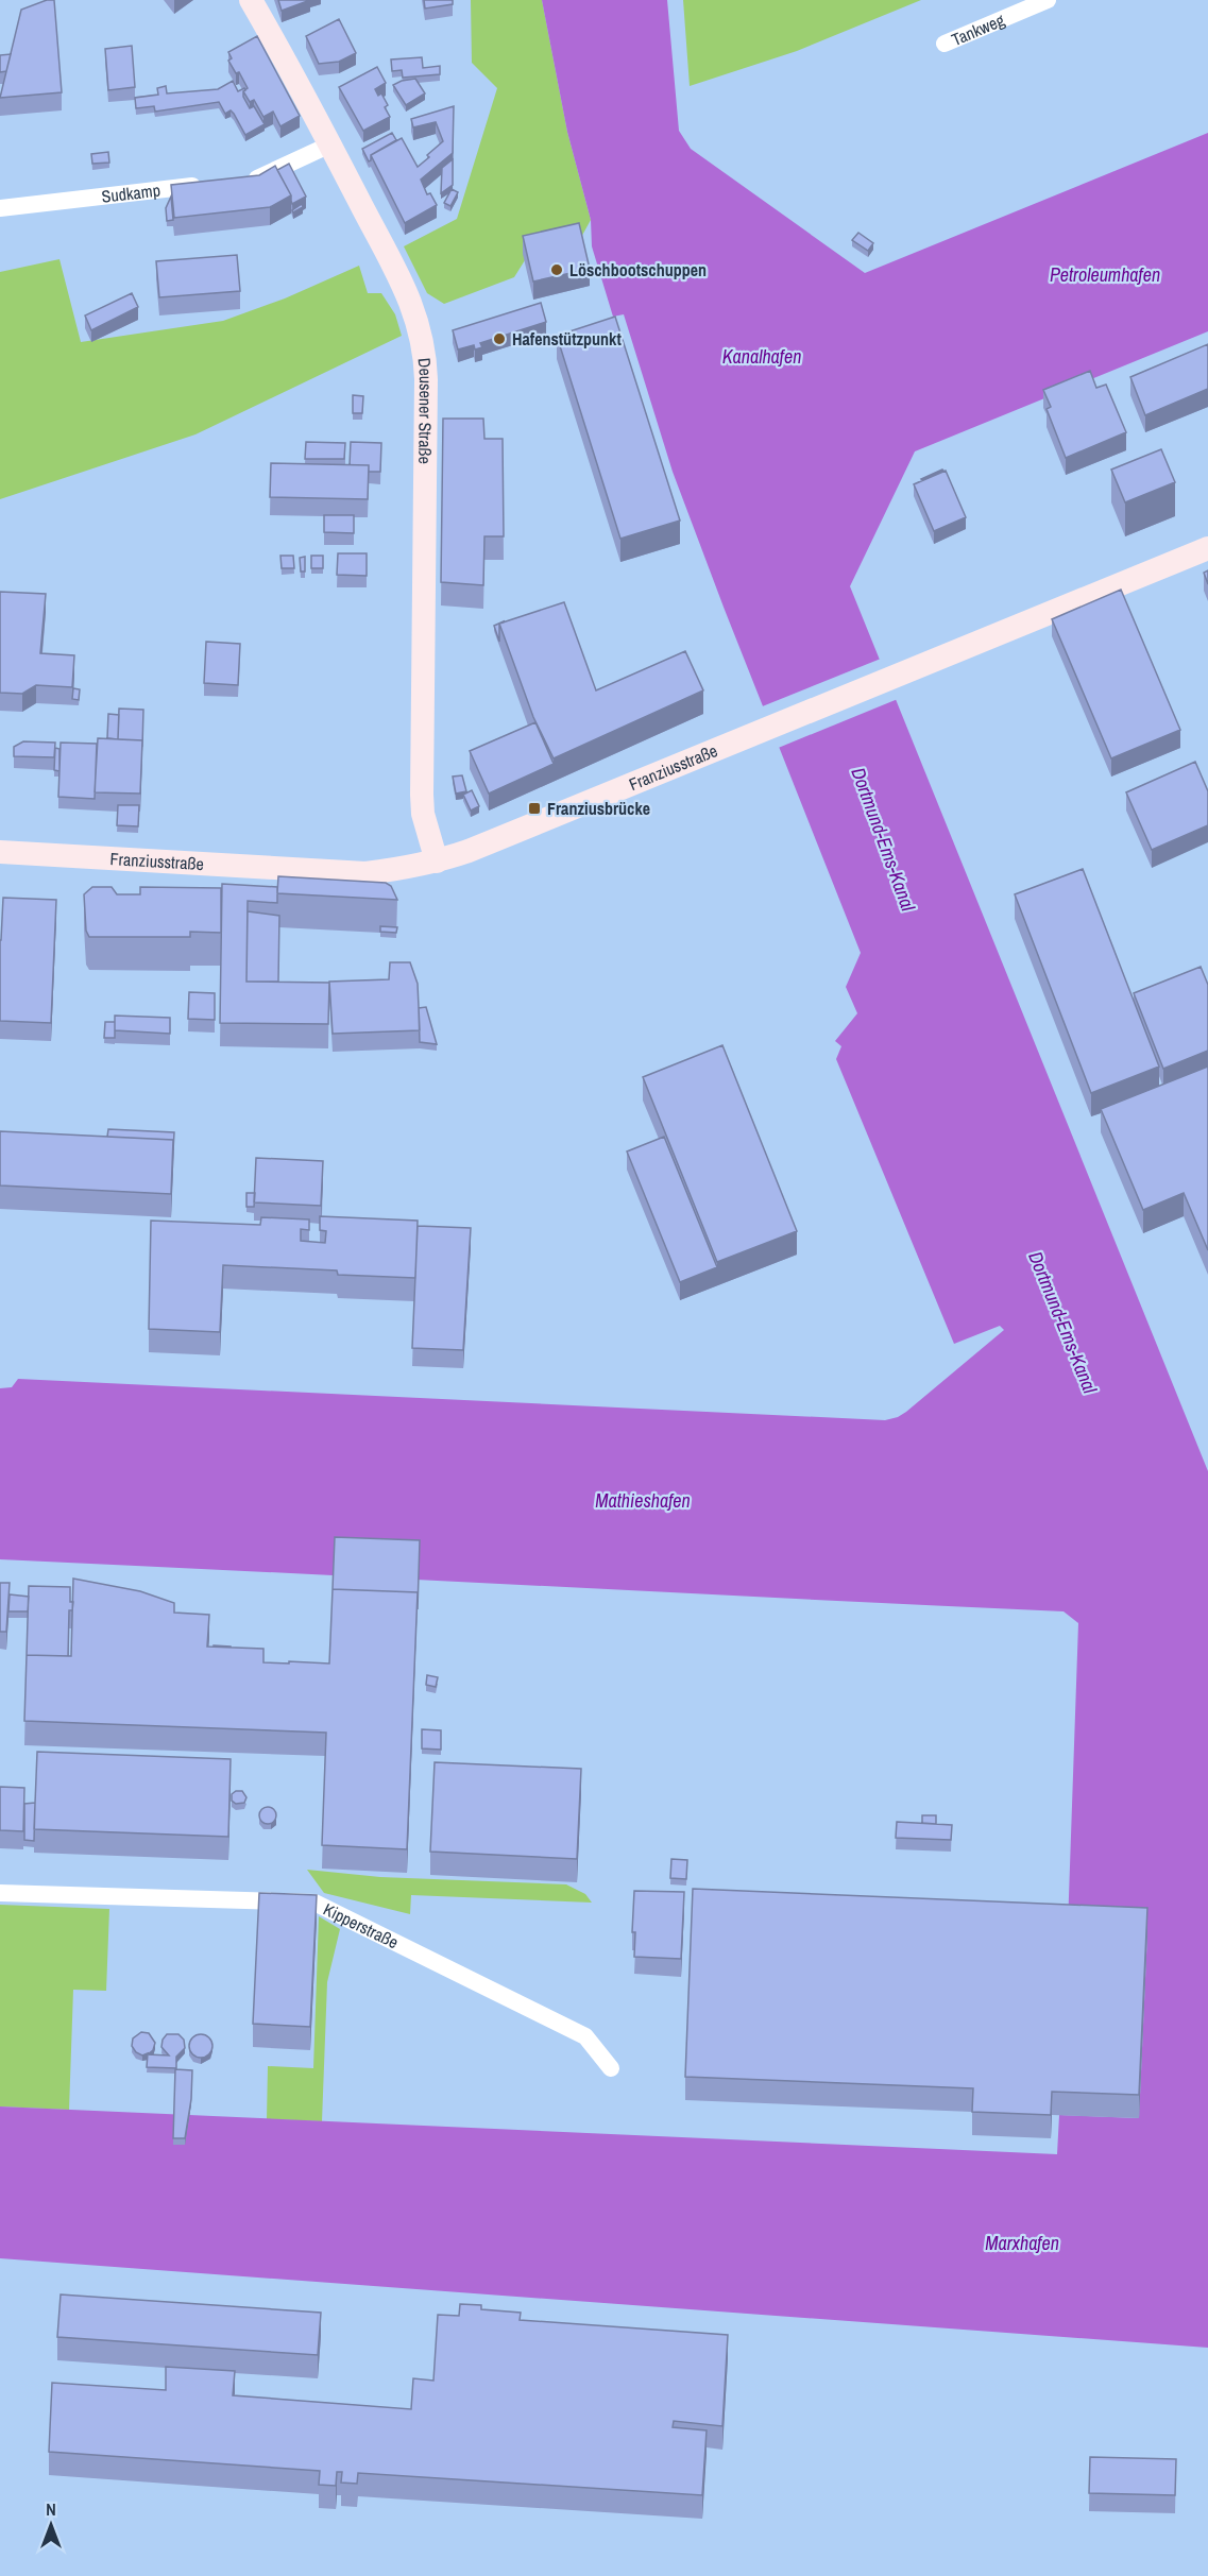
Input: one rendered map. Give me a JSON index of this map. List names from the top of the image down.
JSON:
{
  "streets": {
    "main road": ["Deusener Straße", "Franziusstraße"],
    "street": ["Tankweg", "Sudkamp", "Kipperstraße"]
  },
  "crossings": [
    ["Deusener Straße", "Franziusstraße"]
  ],
  "water": [
    "Petroleumhafen",
    "Kanalhafen",
    "Dortmund-Ems-Kanal",
    "Mathieshafen",
    "Marxhafen"
  ],
  "places": {
    "other": ["Löschbootschuppen", "Hafenstützpunkt"],
    "transit": ["Franziusbrücke"]
  },
  "north": "top"
}
